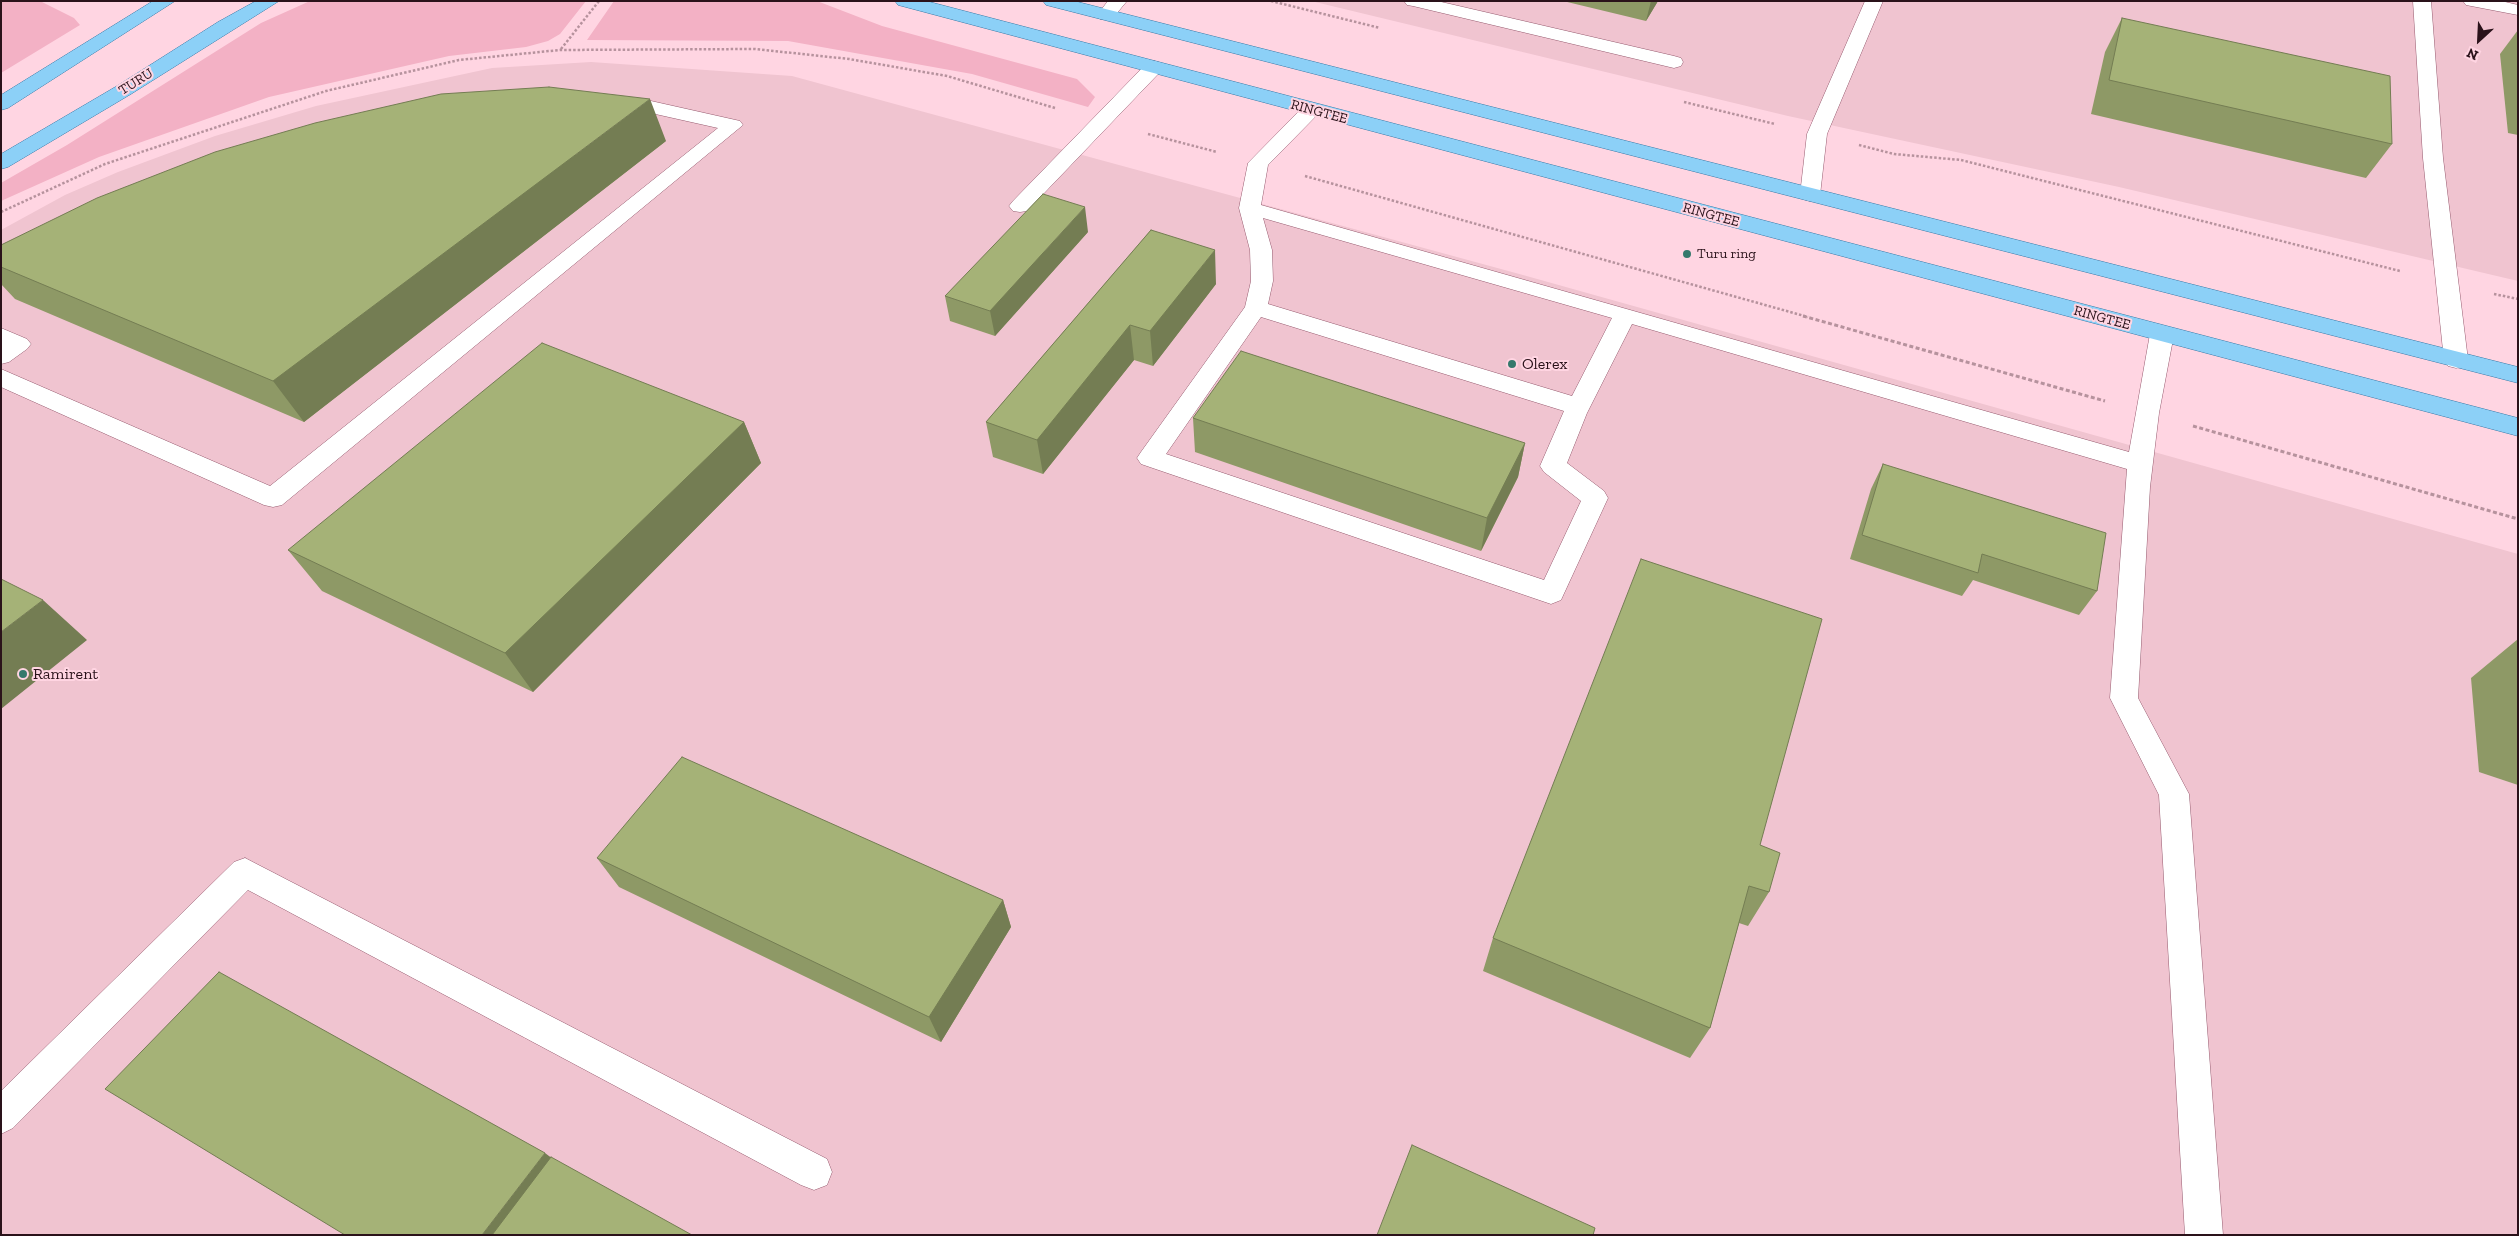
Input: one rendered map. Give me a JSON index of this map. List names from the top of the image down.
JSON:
{
  "streets": {
    "main road": ["TURU", "RINGTEE"]
  },
  "places": ["Turu ring", "Olerex", "Ramirent"],
  "north": "bottom left"
}
